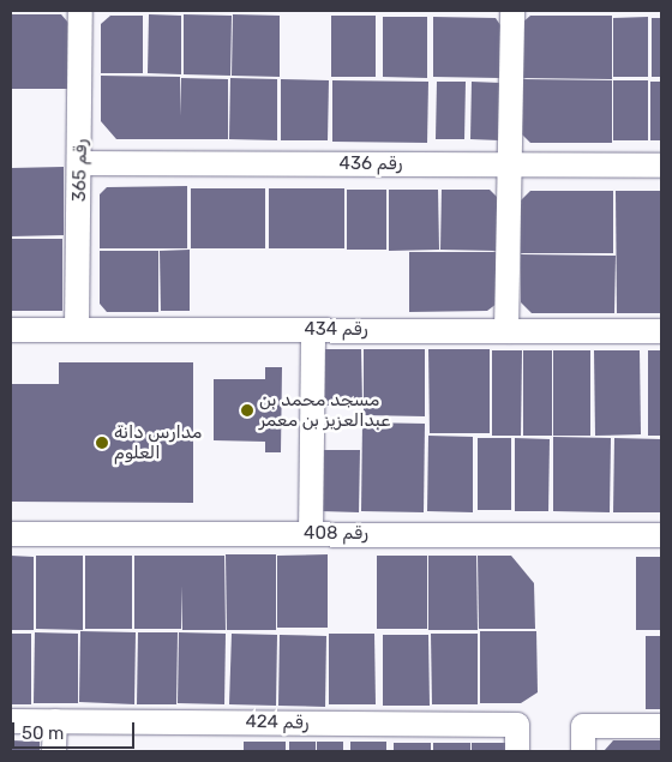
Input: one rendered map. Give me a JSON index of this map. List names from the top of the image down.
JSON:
{
  "streets": {
    "street": [
      "رقم 436",
      "رقم 365",
      "رقم 434",
      "رقم 408",
      "رقم 424"
    ]
  },
  "crossings": [
    ["رقم 436", "رقم 365"],
    ["رقم 365", "رقم 434"]
  ],
  "places": ["مسجد محمد بن عبدالعزيز بن معمر", "مدارس دانة العلوم"],
  "scale_bar": "50 m"
}
